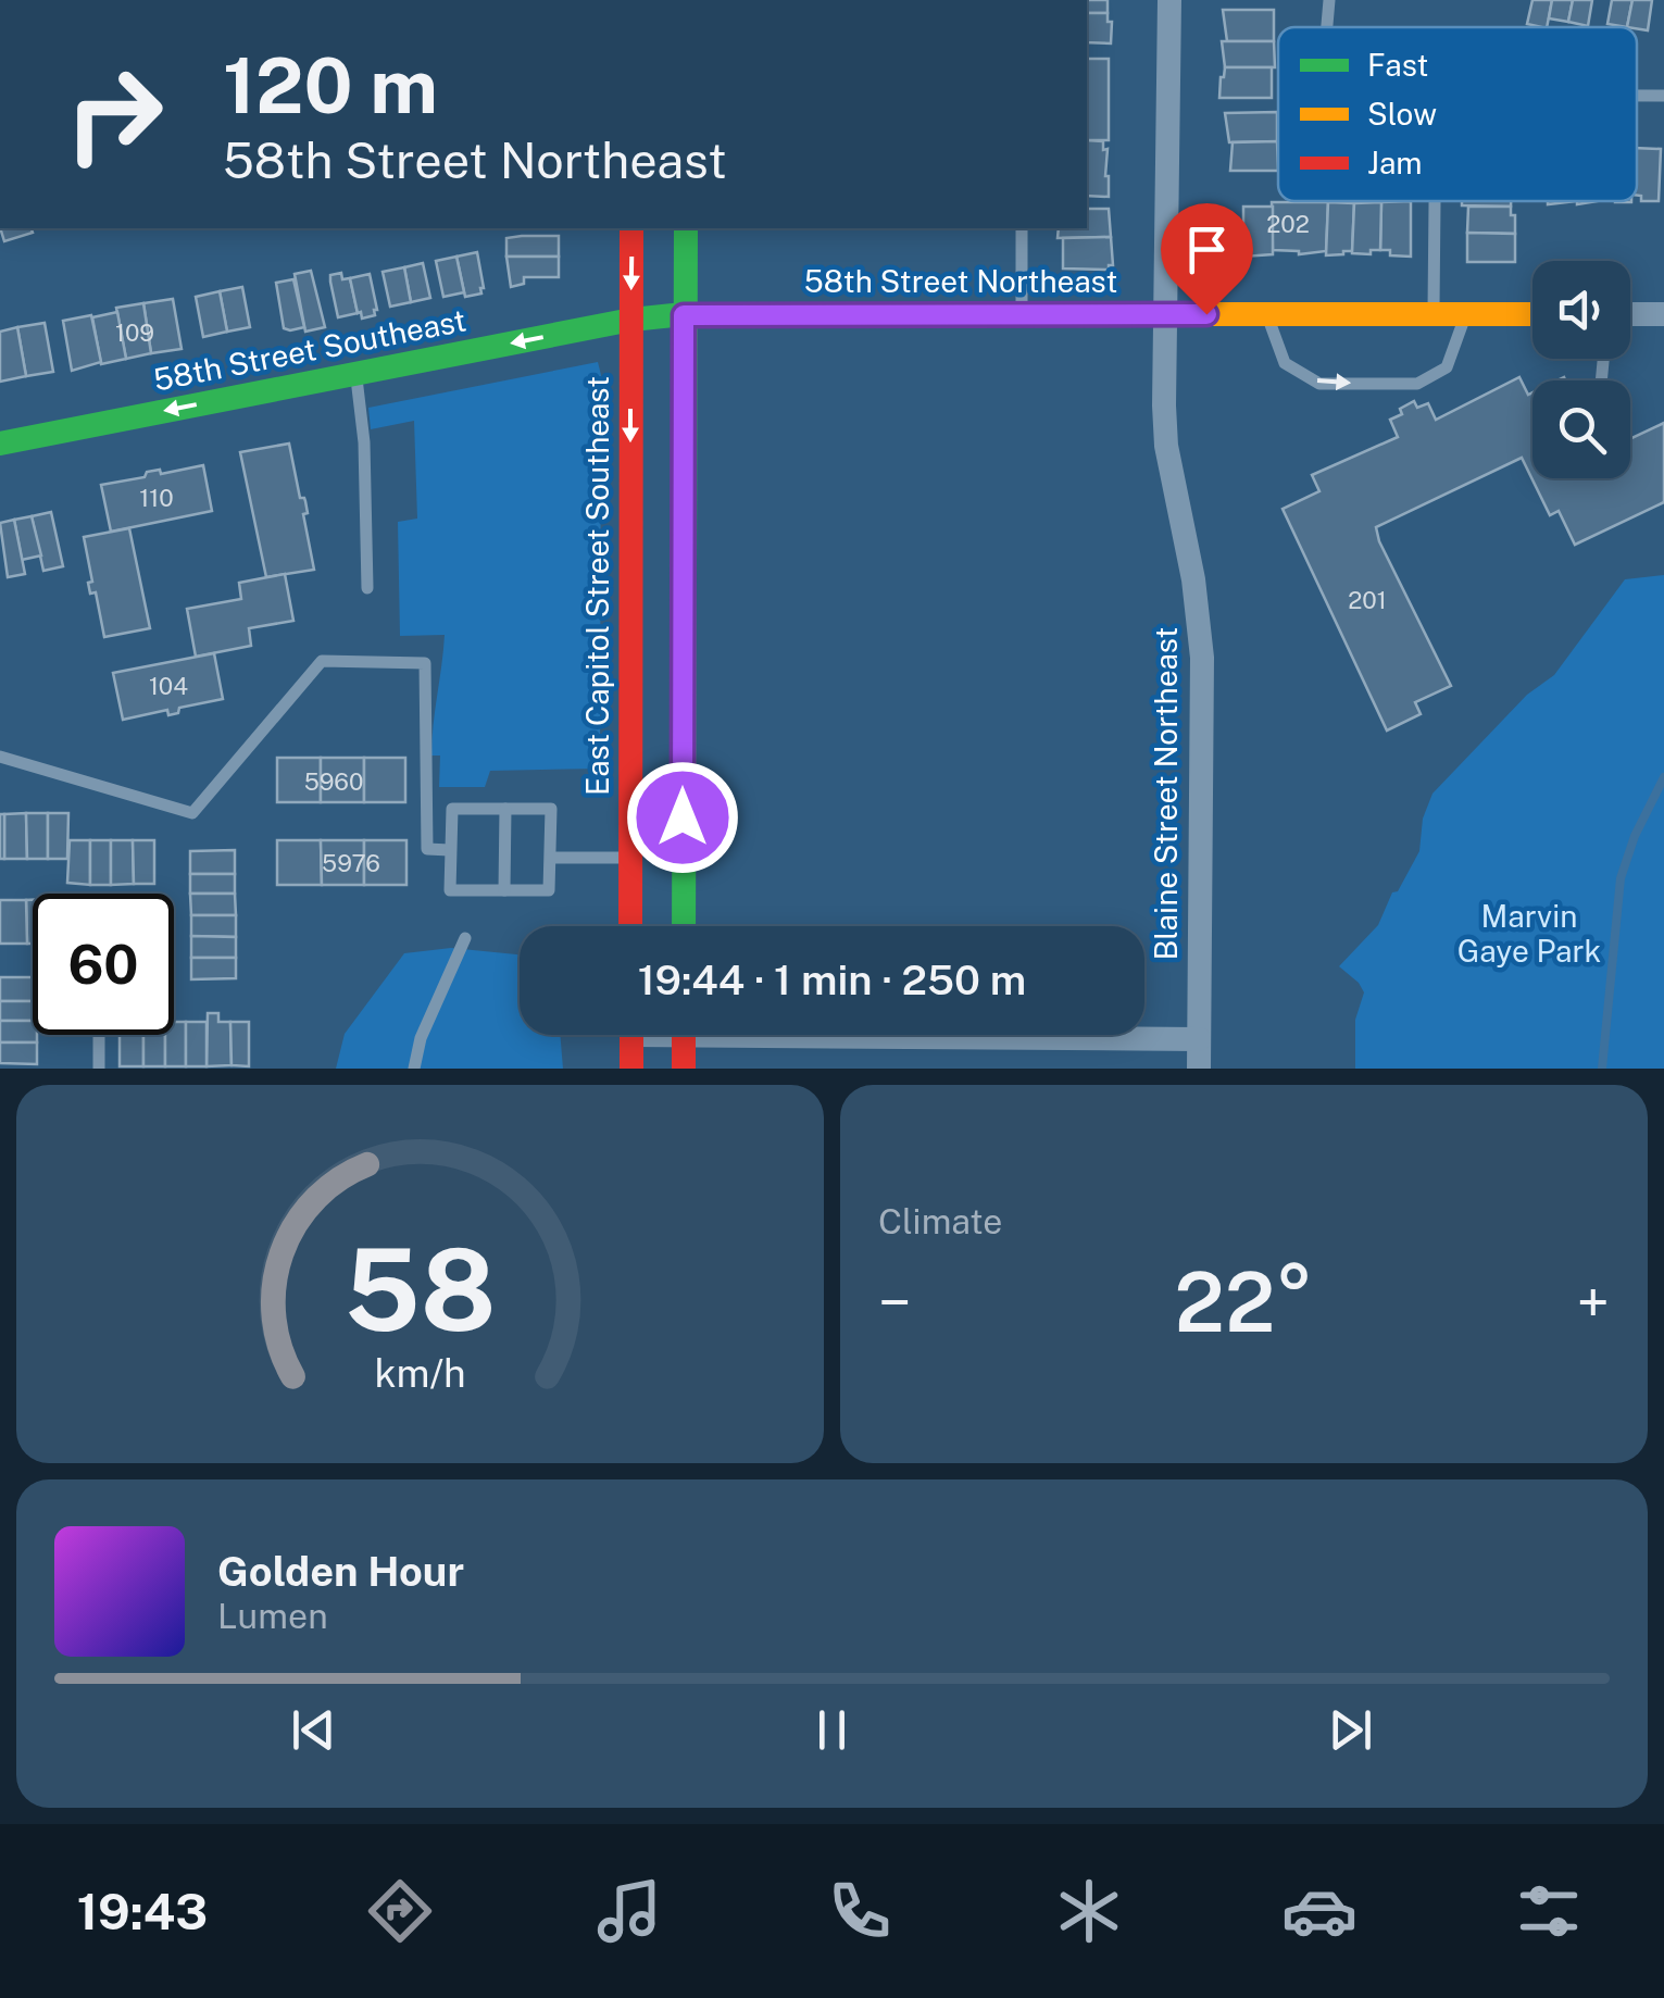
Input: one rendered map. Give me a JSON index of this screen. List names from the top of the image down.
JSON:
{
  "streets": {
    "street": [
      "58th Street Northeast",
      "58th Street Southeast",
      "East Capitol Street Southeast",
      "Blaine Street Northeast"
    ]
  },
  "crossings": [
    ["58th Street Northeast", "58th Street Southeast"],
    ["58th Street Northeast", "East Capitol Street Southeast"],
    ["58th Street Northeast", "Blaine Street Northeast"],
    ["58th Street Southeast", "East Capitol Street Southeast"]
  ],
  "one_way": ["58th Street Southeast"],
  "parks": ["Marvin Gaye Park"],
  "house_numbers": [
    "202",
    "109",
    "110",
    "201",
    "104",
    "5960",
    "5976"
  ],
  "legend": ["Fast", "Slow", "Jam"],
  "page": {
    "turn": ["120 m", "58th Street Northeast"],
    "limit": "60",
    "trip": "19:44 · 1 min · 250 m",
    "tile": "Climate",
    "heat": ["−", "22°", "+"],
    "song": ["Golden Hour", "Lumen"],
    "tabs": "19:43",
    "gauge": ["58", "km/h"]
  }
}
